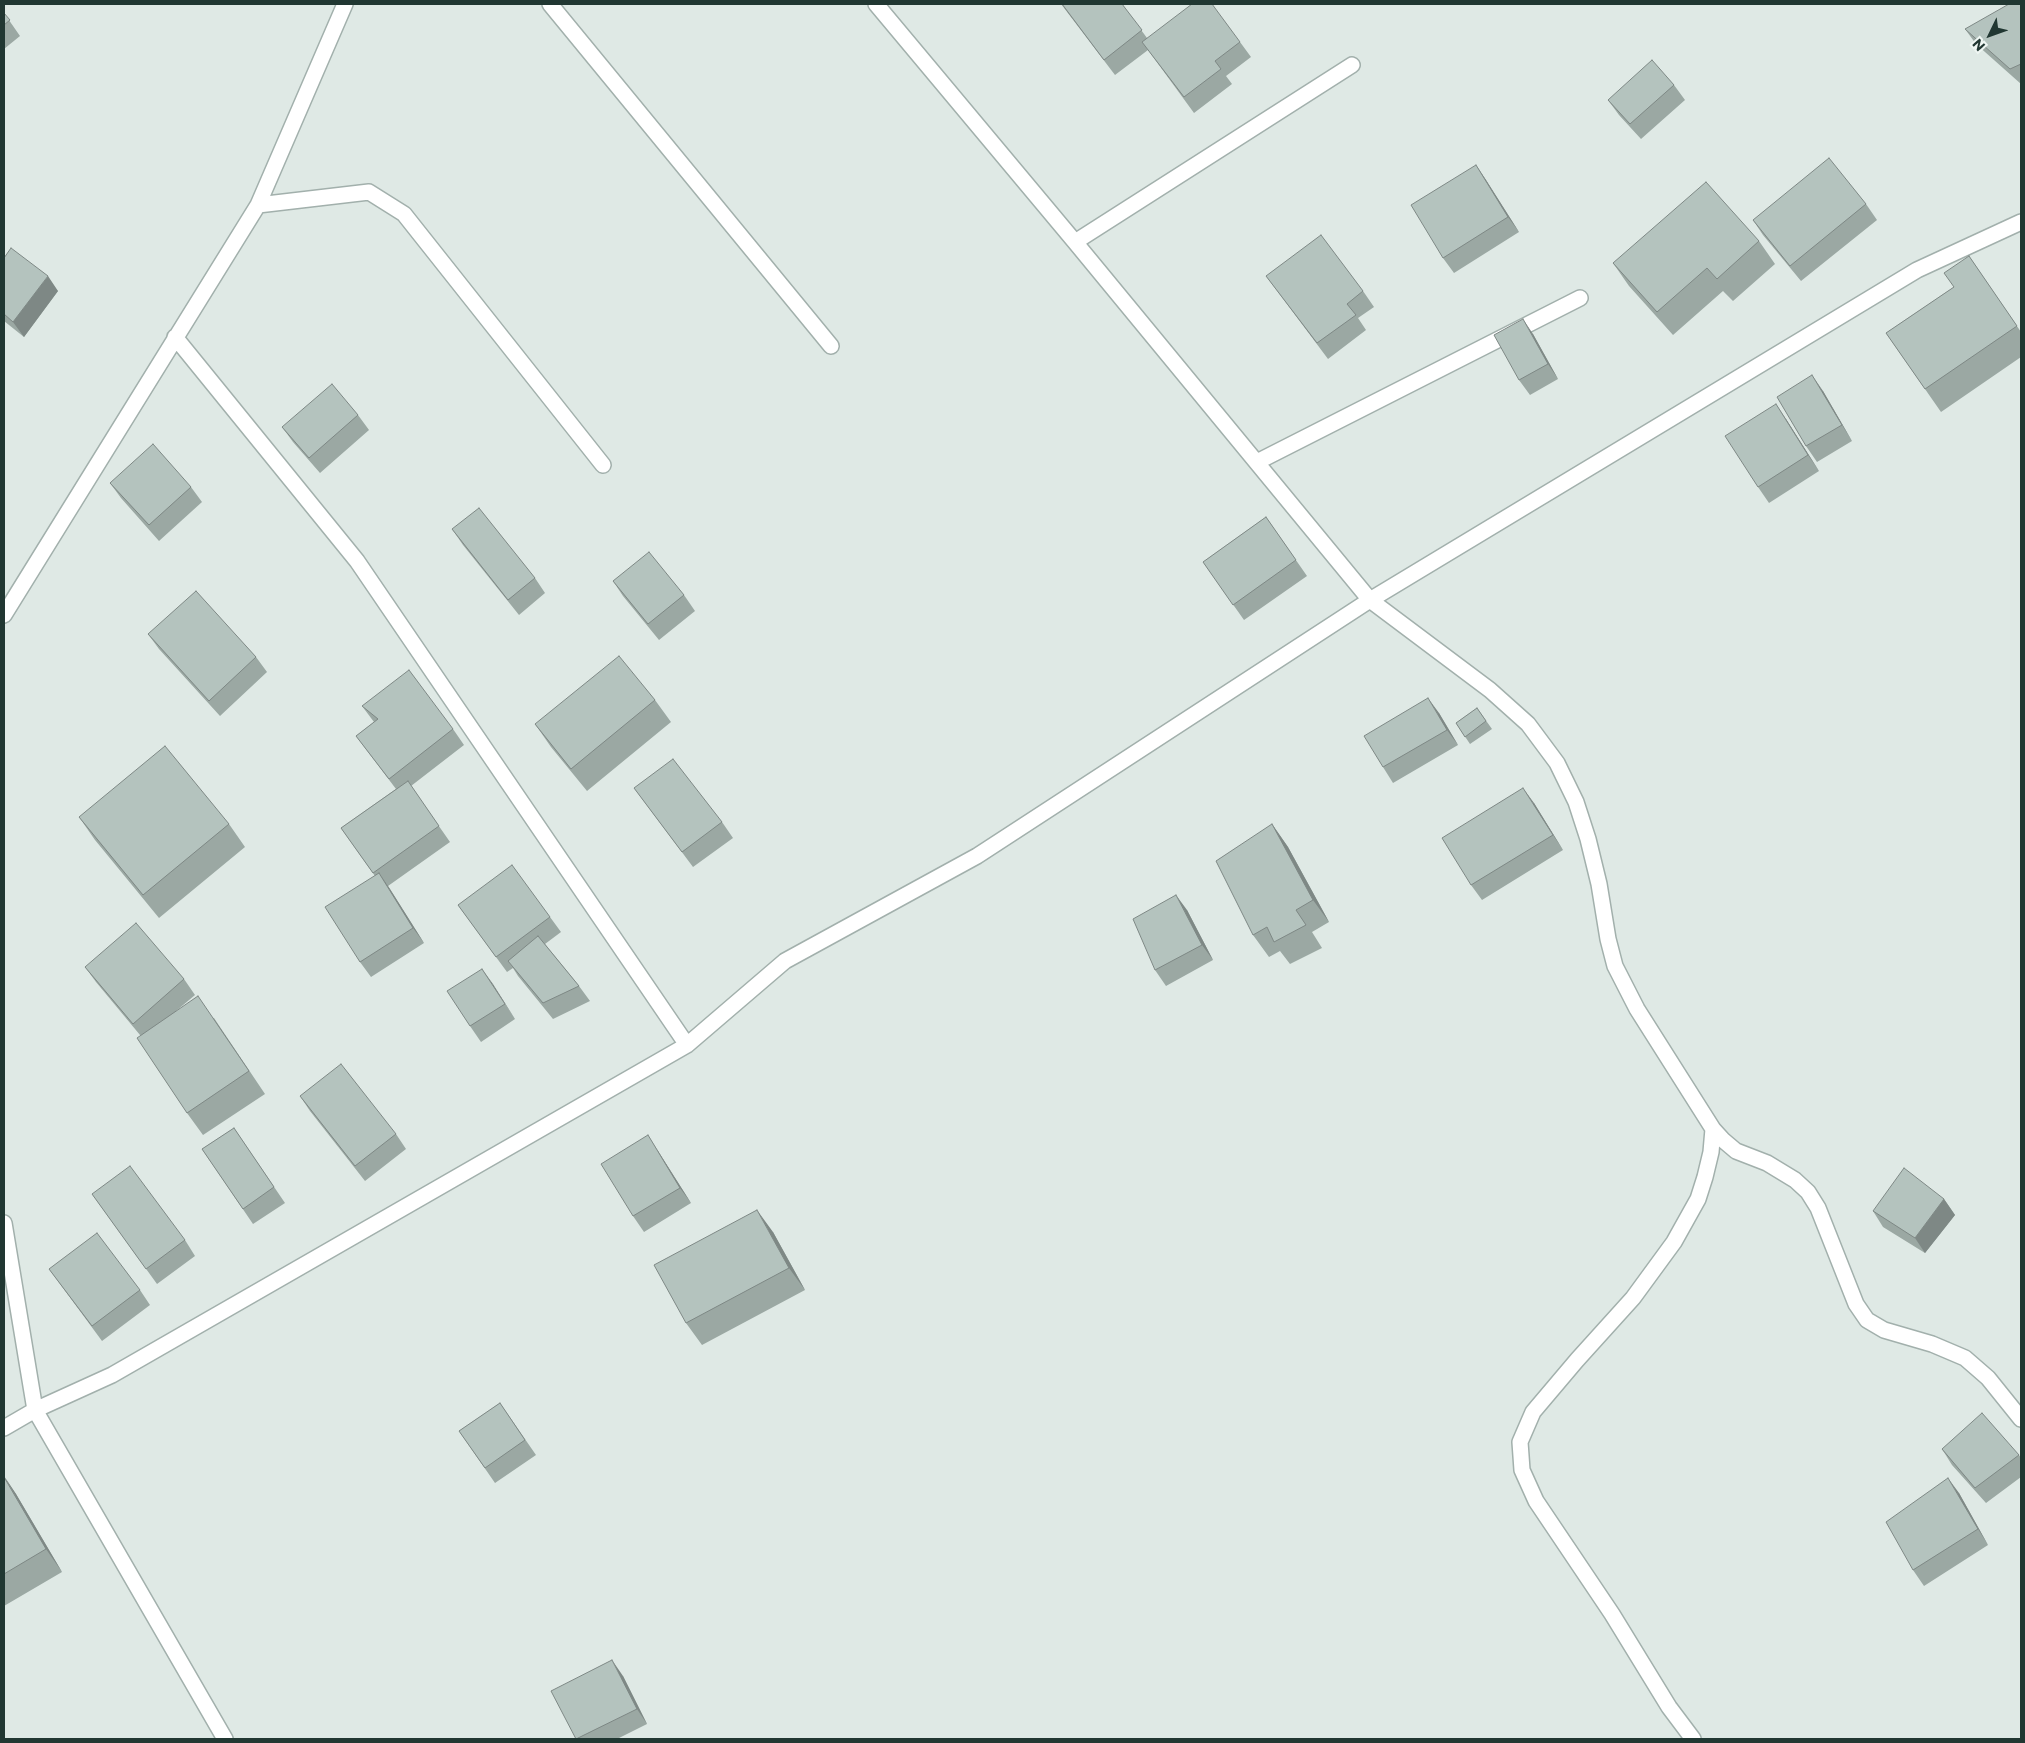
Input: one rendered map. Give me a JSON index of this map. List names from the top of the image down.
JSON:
{
  "north": "bottom left"
}
